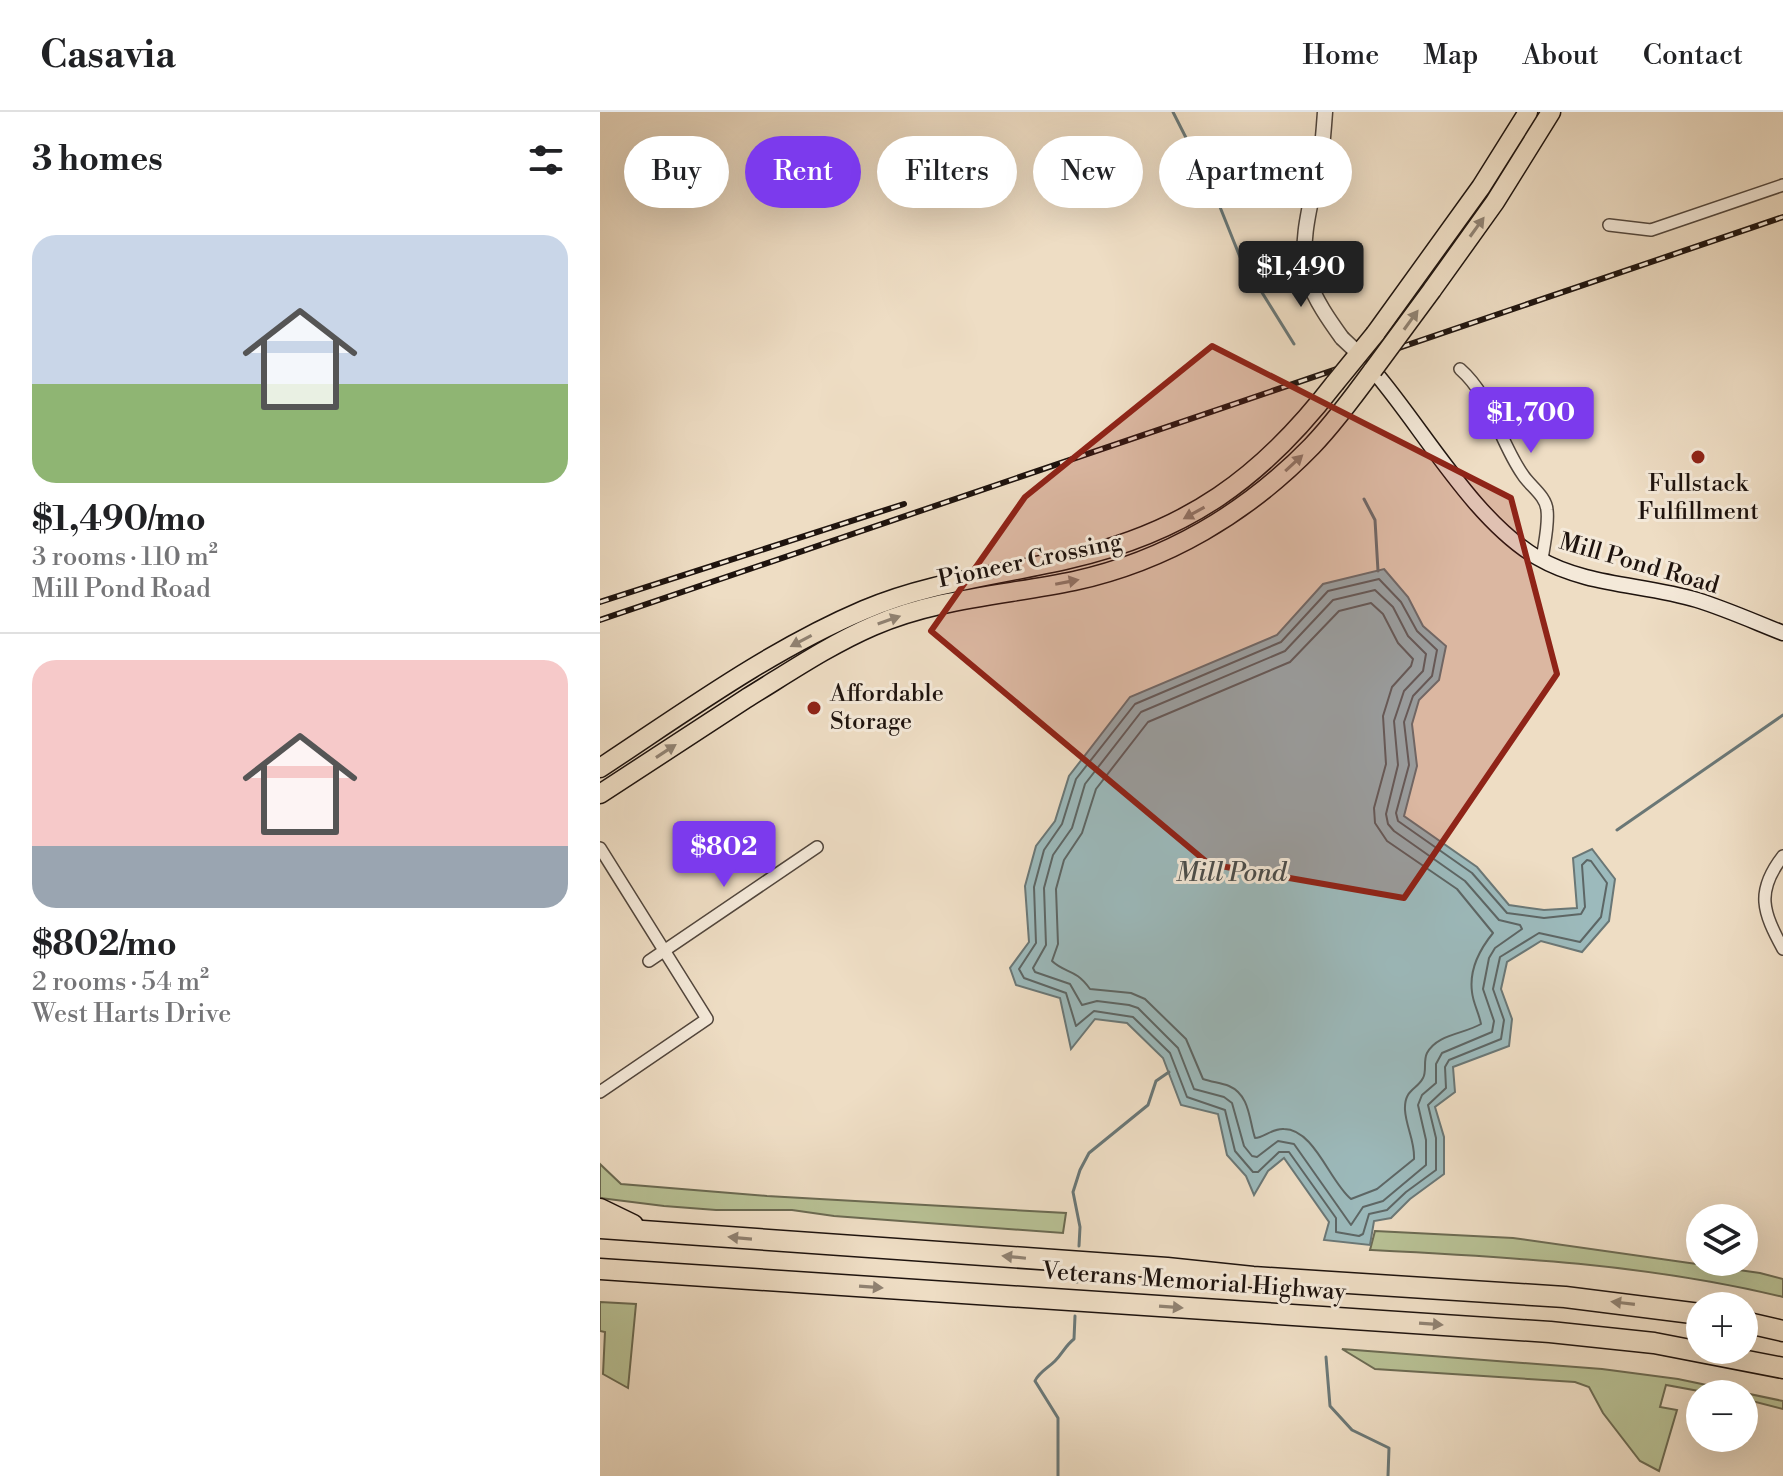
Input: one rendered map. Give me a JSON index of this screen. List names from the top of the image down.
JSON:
{
  "streets": {
    "highway": ["Pioneer Crossing", "Veterans Memorial Highway"],
    "main road": ["Mill Pond Road"]
  },
  "crossings": [
    ["Pioneer Crossing", "Mill Pond Road"]
  ],
  "water": ["Mill Pond"],
  "places": ["Fullstack Fulfillment", "Affordable Storage"],
  "page": {
    "header": "Casavia",
    "nav": [
      "Home",
      "Map",
      "About",
      "Contact"
    ],
    "heading": "3 homes",
    "chip": [
      "Buy",
      "Rent",
      "Filters",
      "New",
      "Apartment"
    ],
    "list": [
      {
        "name": "$1,490/mo",
        "note": "3 rooms · 110 m² · Mill Pond Road"
      },
      {
        "name": "$802/mo",
        "note": "2 rooms · 54 m² · West Harts Drive"
      }
    ],
    "price": ["$1,490", "$1,700", "$802"],
    "map_buttons": ["+", "−"]
  }
}
